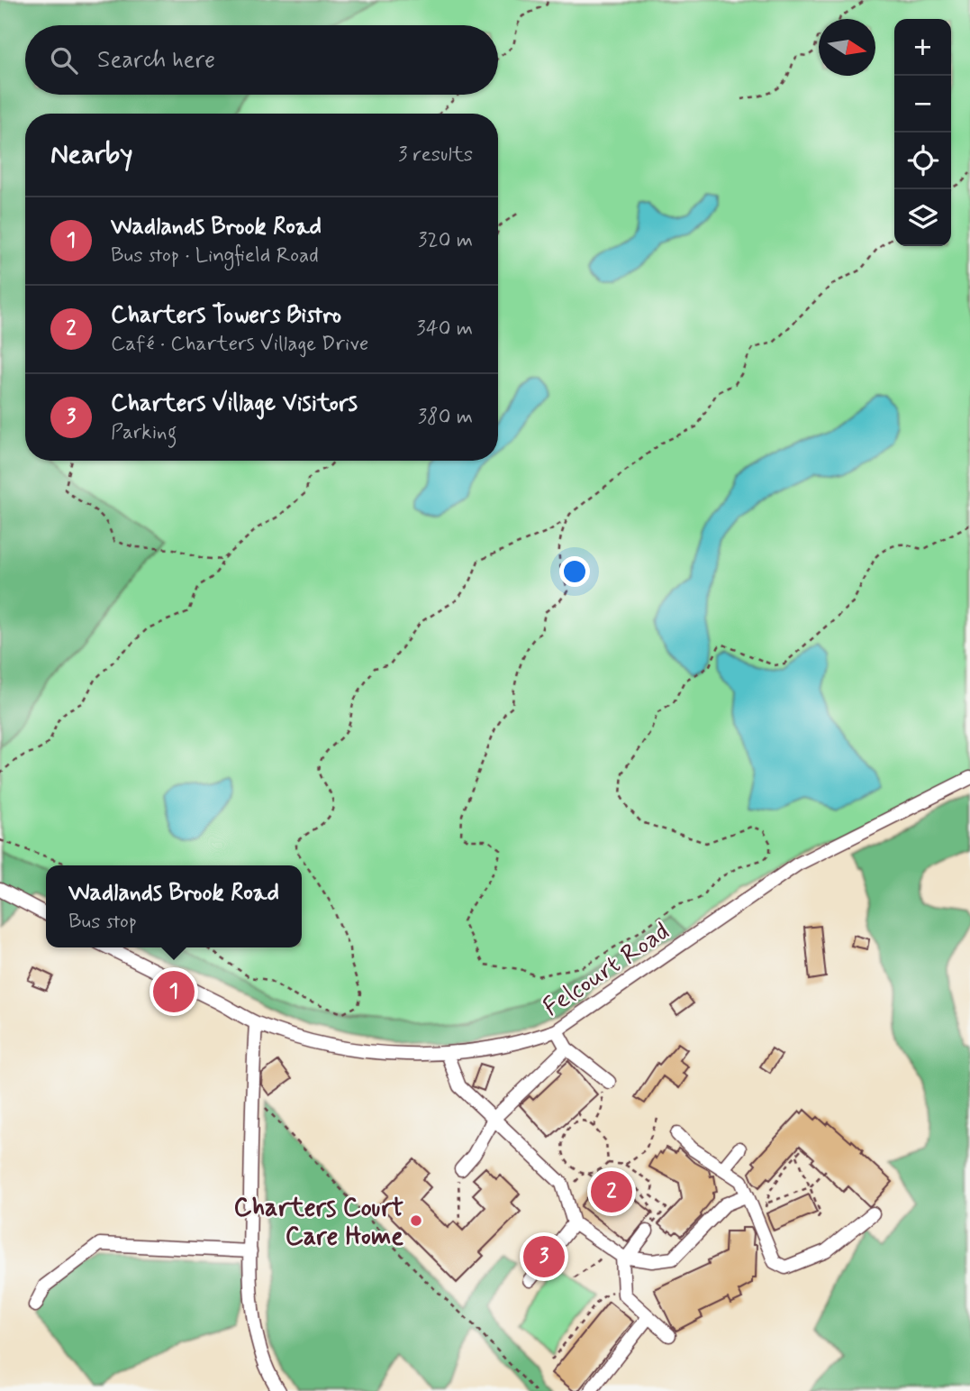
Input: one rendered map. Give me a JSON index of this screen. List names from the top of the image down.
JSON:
{
  "streets": {
    "street": ["Felcourt Road"]
  },
  "places": ["Charters Court Care Home"],
  "north": "right",
  "page": {
    "map_buttons": ["+", "−"],
    "search": "Search here",
    "heading": ["Nearby", "3 results"],
    "list": [
      {
        "mark": "1",
        "name": "Wadlands Brook Road",
        "note": "Bus stop · Lingfield Road",
        "value": "320 m"
      },
      {
        "mark": "2",
        "name": "Charters Towers Bistro",
        "note": "Café · Charters Village Drive",
        "value": "340 m"
      },
      {
        "mark": "3",
        "name": "Charters Village Visitors",
        "note": "Parking",
        "value": "380 m"
      }
    ],
    "popup": ["Wadlands Brook Road", "Bus stop"],
    "pins": ["1", "2", "3"]
  }
}
